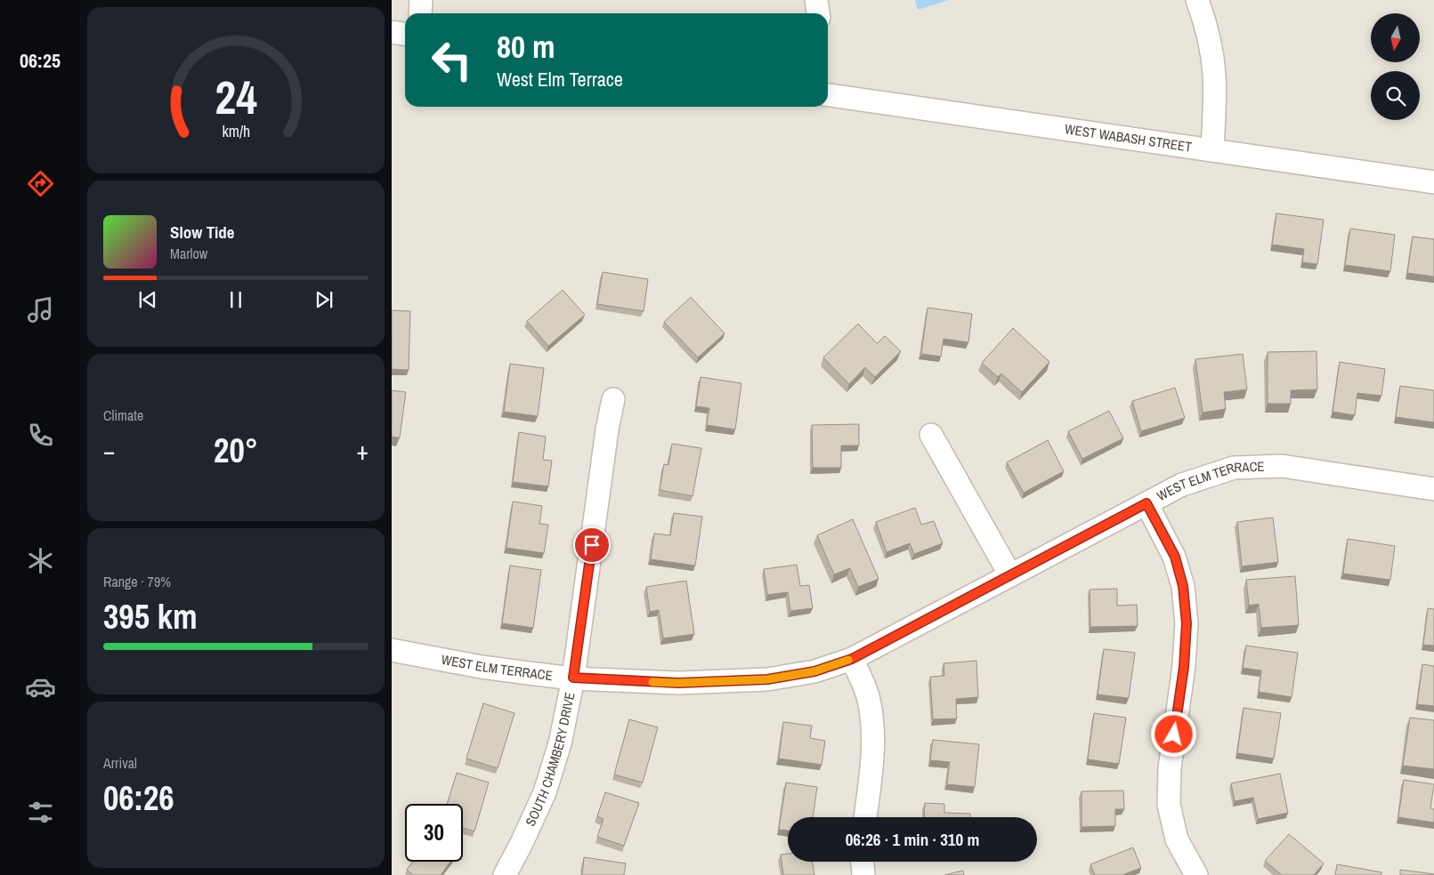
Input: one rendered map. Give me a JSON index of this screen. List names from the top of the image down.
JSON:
{
  "streets": {
    "street": ["WEST WABASH STREET", "WEST ELM TERRACE", "SOUTH CHAMBERY DRIVE"]
  },
  "crossings": [
    ["WEST ELM TERRACE", "SOUTH CHAMBERY DRIVE"]
  ],
  "north": "bottom",
  "page": {
    "tabs": "06:25",
    "turn": ["80 m", "West Elm Terrace"],
    "song": ["Slow Tide", "Marlow"],
    "tile": [
      "Climate",
      ["Range · 79%", "395 km"],
      ["Arrival", "06:26"]
    ],
    "heat": ["−", "20°", "+"],
    "limit": "30",
    "trip": "06:26 · 1 min · 310 m",
    "gauge": ["24", "km/h"]
  }
}
